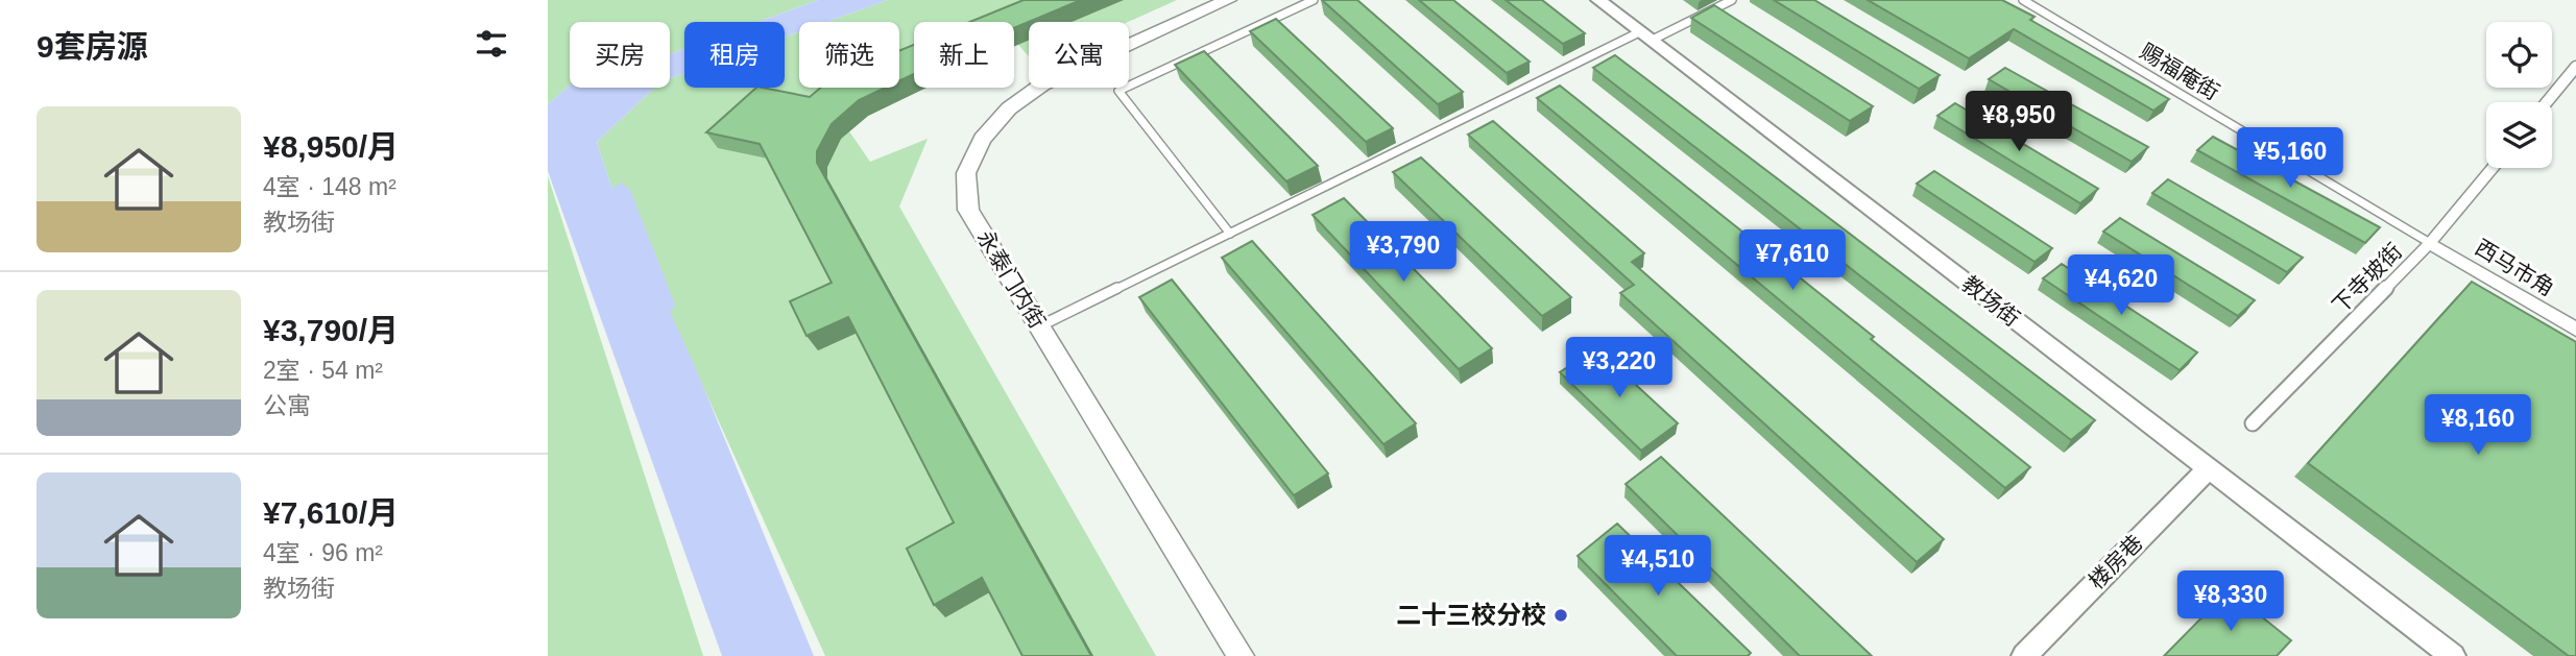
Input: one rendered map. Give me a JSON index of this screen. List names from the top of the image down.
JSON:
{
  "streets": {
    "main road": ["永泰门内街"],
    "street": [
      "西马市角",
      "下寺坡街",
      "教场街",
      "楼房巷"
    ],
    "lane": ["赐福庵街"]
  },
  "crossings": [
    ["赐福庵街", "西马市角"],
    ["赐福庵街", "下寺坡街"],
    ["西马市角", "下寺坡街"],
    ["教场街", "楼房巷"]
  ],
  "places": ["二十三校分校"],
  "page": {
    "heading": "9套房源",
    "chip": [
      "买房",
      "租房",
      "筛选",
      "新上",
      "公寓"
    ],
    "list": [
      {
        "name": "¥8,950/月",
        "note": "4室 · 148 m² · 教场街"
      },
      {
        "name": "¥3,790/月",
        "note": "2室 · 54 m² · 公寓"
      },
      {
        "name": "¥7,610/月",
        "note": "4室 · 96 m² · 教场街"
      }
    ],
    "price": [
      "¥8,950",
      "¥5,160",
      "¥3,790",
      "¥7,610",
      "¥4,620",
      "¥3,220",
      "¥8,160",
      "¥4,510",
      "¥8,330"
    ]
  }
}
